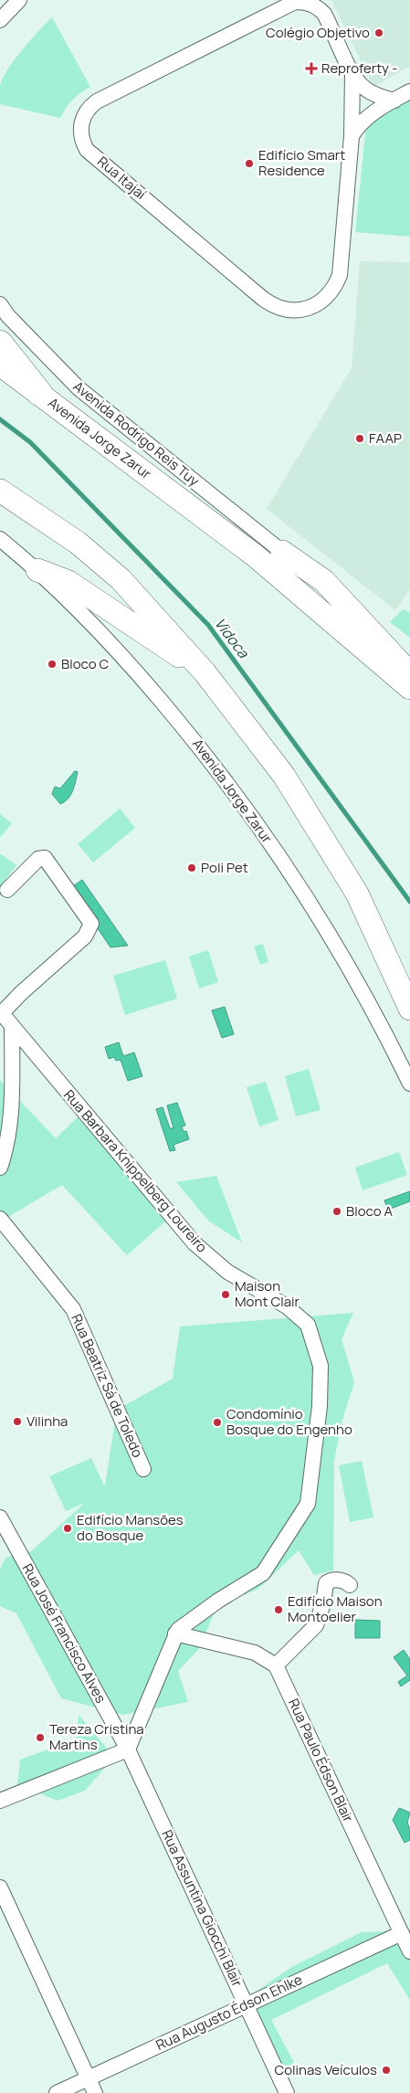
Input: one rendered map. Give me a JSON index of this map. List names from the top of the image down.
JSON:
{
  "streets": {
    "main road": ["Avenida Jorge Zarur"],
    "street": [
      "Rua Itajaí",
      "Avenida Rodrigo Reis Tuy",
      "Rua Barbara Knippelberg Loureiro",
      "Rua Beatriz Sá de Toledo",
      "Rua José Francisco Alves",
      "Rua Paulo Édson Blair",
      "Rua Assuntina Giocchi Blair",
      "Rua Augusto Édson Ehlke"
    ]
  },
  "crossings": [
    ["Rua Barbara Knippelberg Loureiro", "Rua José Francisco Alves"],
    ["Rua Barbara Knippelberg Loureiro", "Rua Assuntina Giocchi Blair"],
    ["Rua José Francisco Alves", "Rua Assuntina Giocchi Blair"],
    ["Rua Paulo Édson Blair", "Rua Augusto Édson Ehlke"],
    ["Rua Assuntina Giocchi Blair", "Rua Augusto Édson Ehlke"]
  ],
  "water": ["Vidoca"],
  "places": {
    "other": [
      "Colégio Objetivo",
      "Edifício Smart Residence",
      "FAAP",
      "Bloco C",
      "Poli Pet",
      "Bloco A",
      "Maison Mont Clair",
      "Vilinha",
      "Condomínio Bosque do Engenho",
      "Edifício Mansões do Bosque",
      "Edifício Maison Montoelier",
      "Tereza Cristina Martins",
      "Colinas Veículos"
    ],
    "health": ["Reproferty -"]
  }
}
